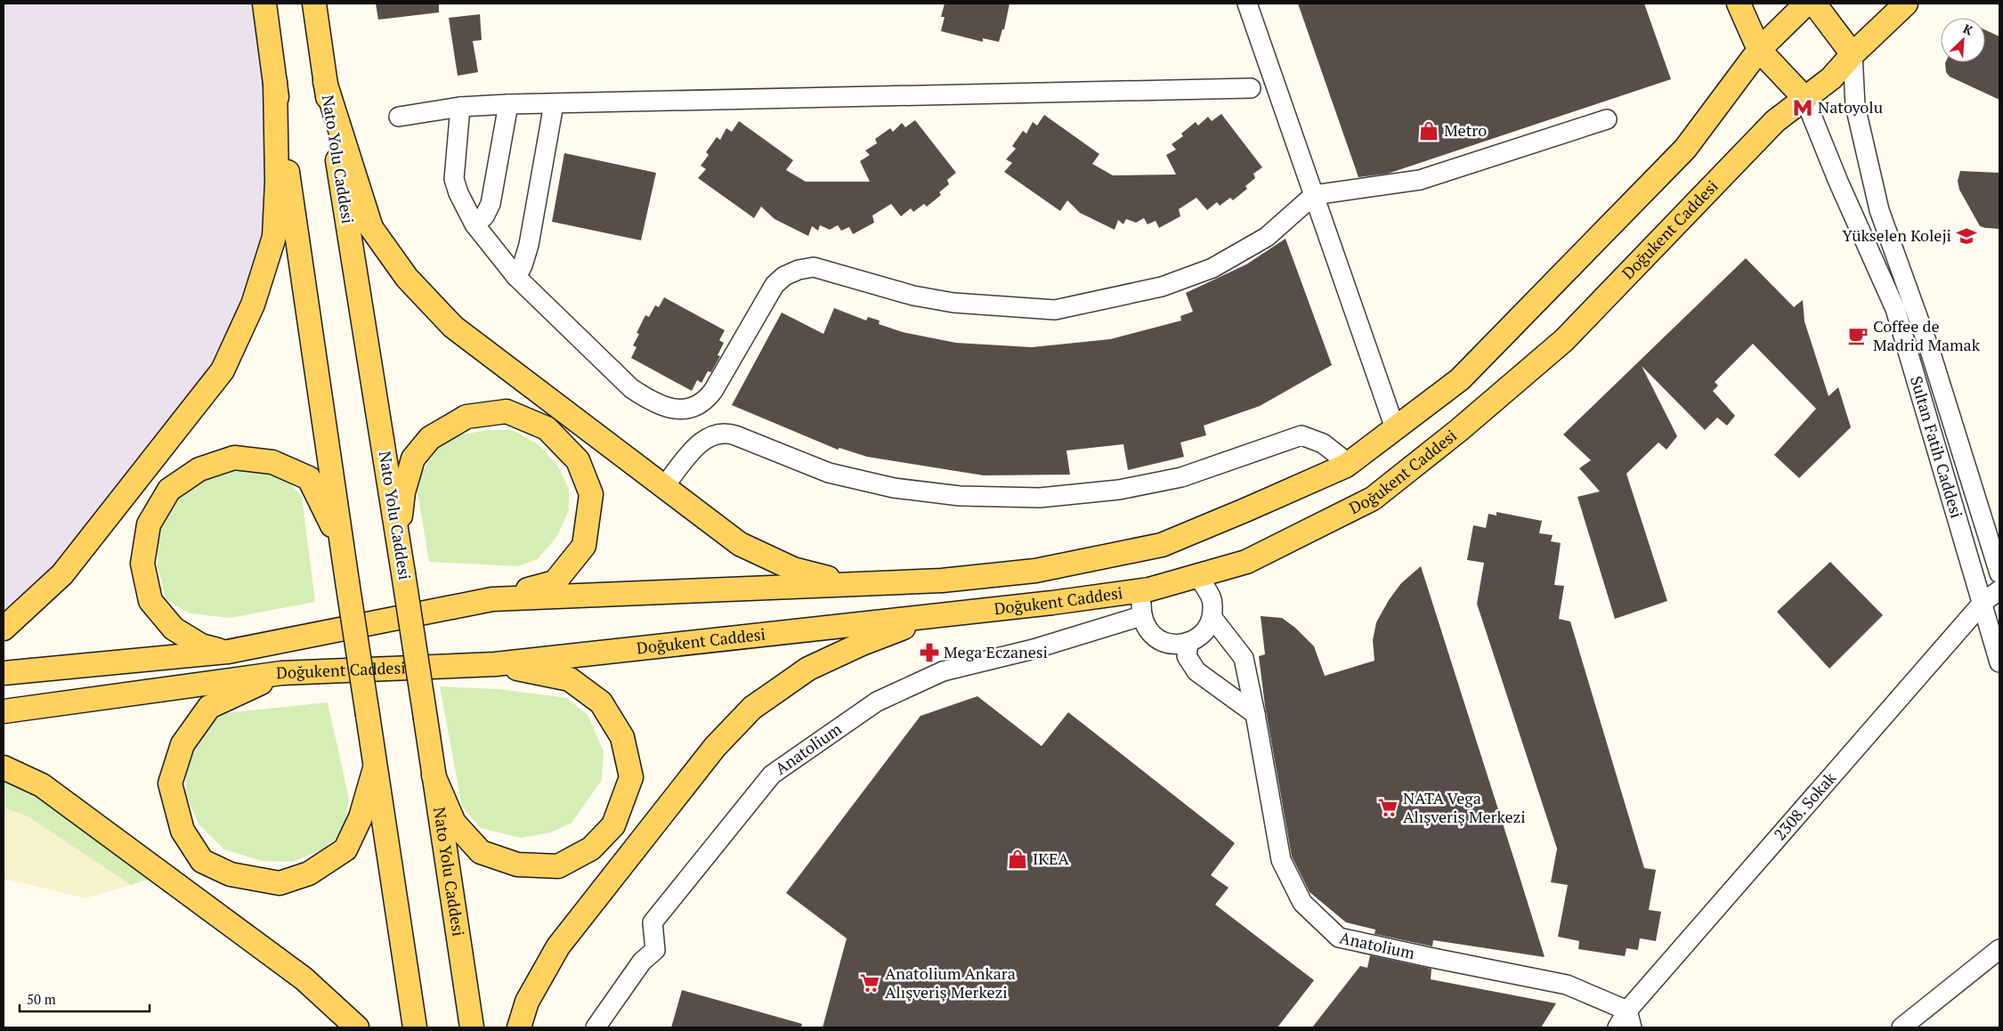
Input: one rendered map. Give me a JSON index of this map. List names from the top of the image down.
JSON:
{
  "streets": {
    "main road": ["Nato Yolu Caddesi", "Doğukent Caddesi", "Sultan Fatih Caddesi"],
    "street": ["Anatolium", "2308. Sokak"]
  },
  "crossings": [
    ["Doğukent Caddesi", "Sultan Fatih Caddesi"],
    ["Doğukent Caddesi", "Anatolium"],
    ["Sultan Fatih Caddesi", "2308. Sokak"],
    ["Anatolium", "2308. Sokak"]
  ],
  "places": {
    "metro station": ["Natoyolu"],
    "shop": ["Metro", "IKEA"],
    "school or university": ["Yükselen Koleji"],
    "cafe": ["Coffee de Madrid Mamak"],
    "pharmacy": ["Mega Eczanesi"],
    "supermarket": ["NATA Vega Alışveriş Merkezi", "Anatolium Ankara Alışveriş Merkezi"]
  },
  "scale_bar": "50 m",
  "north": "top right"
}
